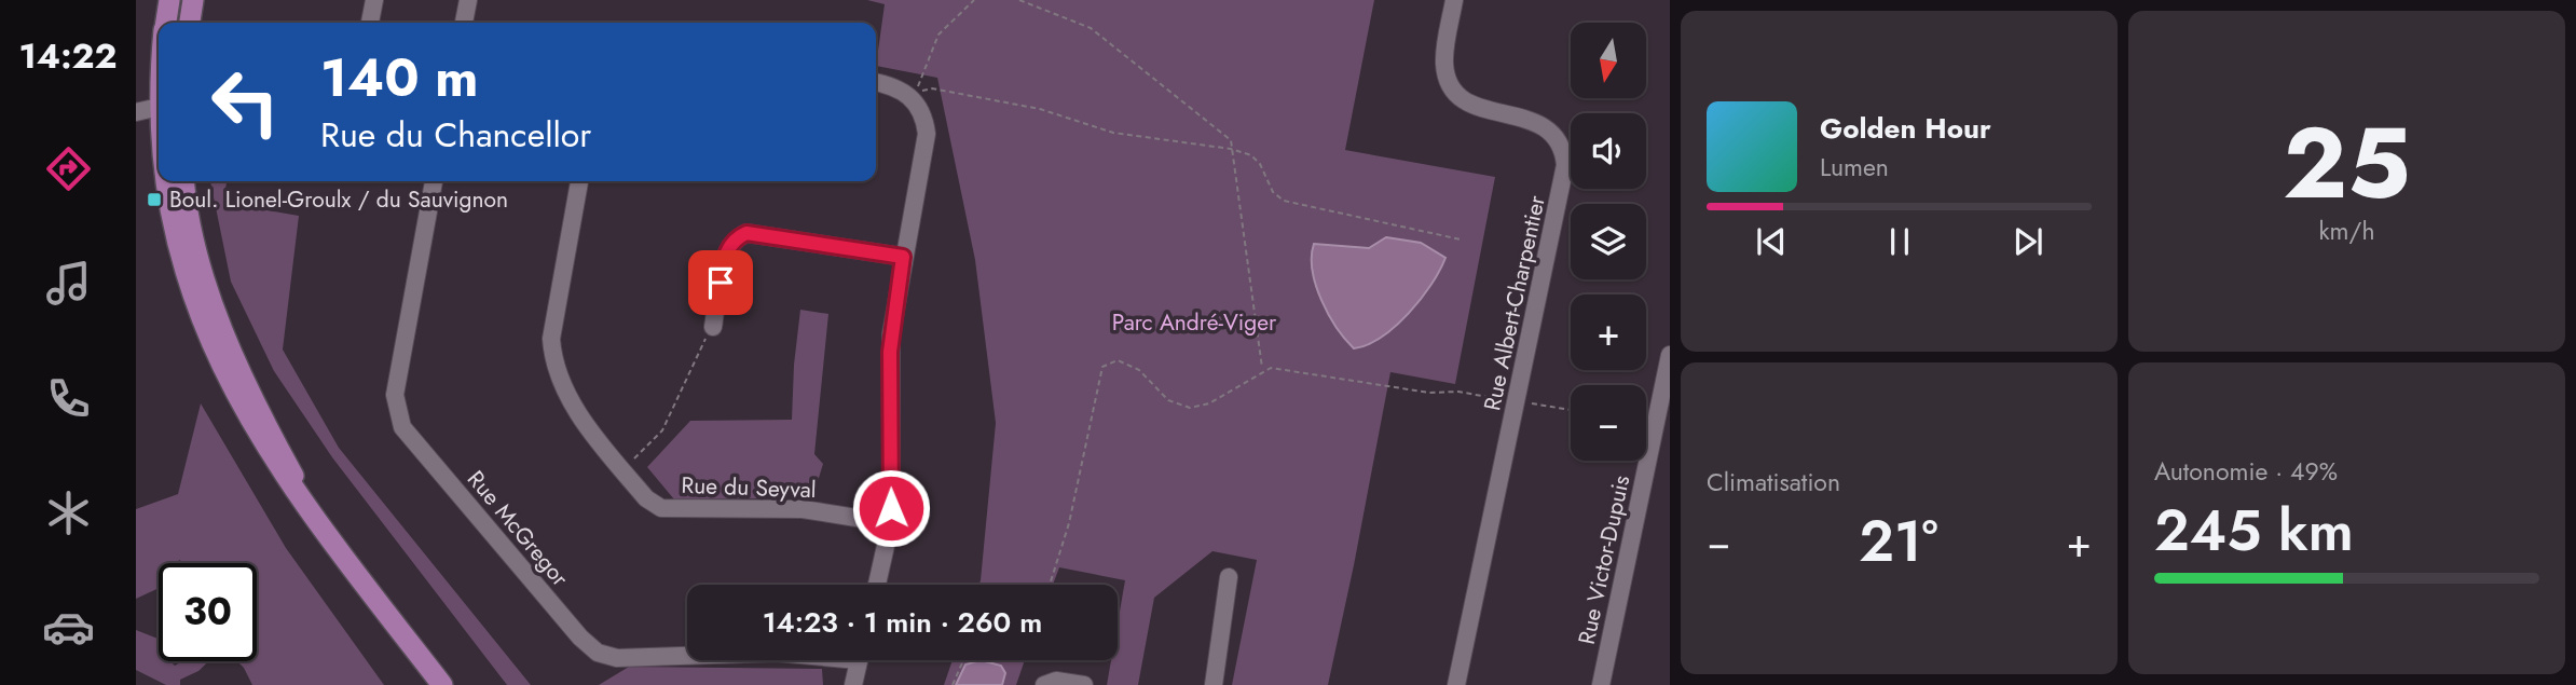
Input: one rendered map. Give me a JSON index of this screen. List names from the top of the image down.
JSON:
{
  "streets": {
    "street": [
      "Rue Albert-Charpentier",
      "Rue du Seyval",
      "Rue McGregor",
      "Rue Victor-Dupuis"
    ]
  },
  "parks": ["Parc André-Viger"],
  "places": {
    "transit": ["Boul. Lionel-Groulx / du Sauvignon"]
  },
  "north": "bottom",
  "page": {
    "tabs": "14:22",
    "tile": [
      ["25", "km/h"],
      "Climatisation",
      ["Autonomie · 49%", "245 km"]
    ],
    "map_buttons": ["+", "−"],
    "turn": ["140 m", "Rue du Chancellor"],
    "song": ["Golden Hour", "Lumen"],
    "heat": ["−", "21°", "+"],
    "limit": "30",
    "trip": "14:23 · 1 min · 260 m"
  }
}
